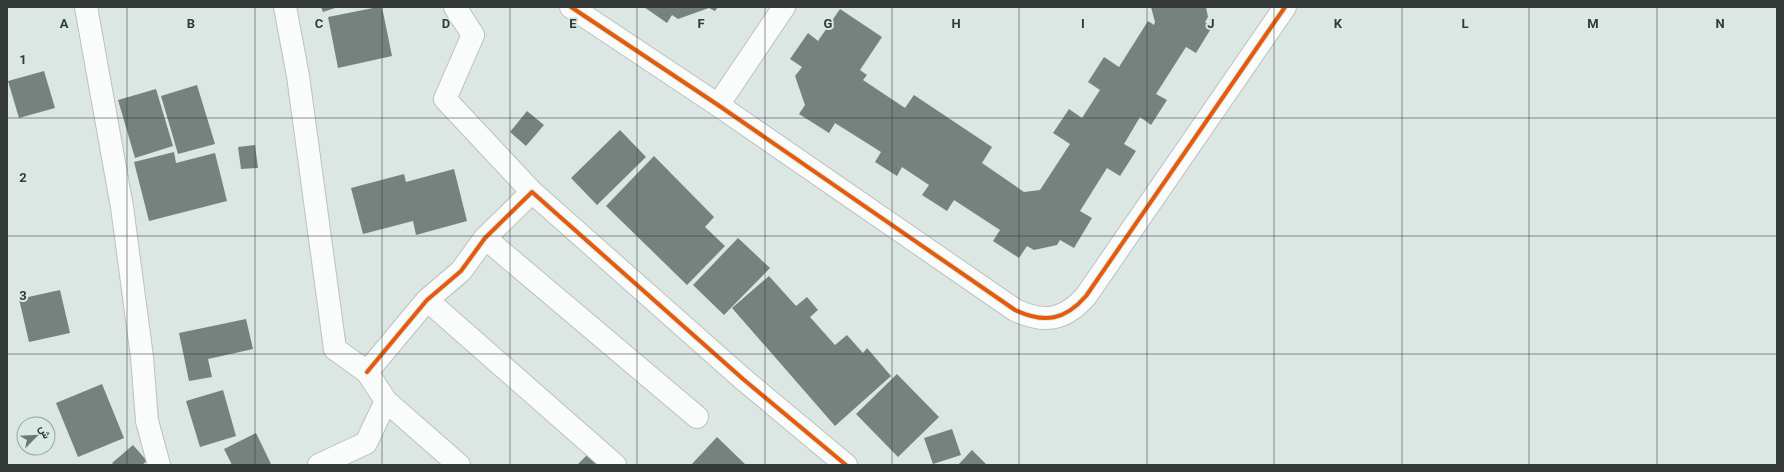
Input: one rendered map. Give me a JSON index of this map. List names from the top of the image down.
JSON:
{
  "north": "top right",
  "grid": {
    "columns": [
      "A",
      "B",
      "C",
      "D",
      "E",
      "F",
      "G",
      "H",
      "I",
      "J",
      "K",
      "L",
      "M",
      "N"
    ],
    "rows": ["1", "2", "3"]
  }
}
